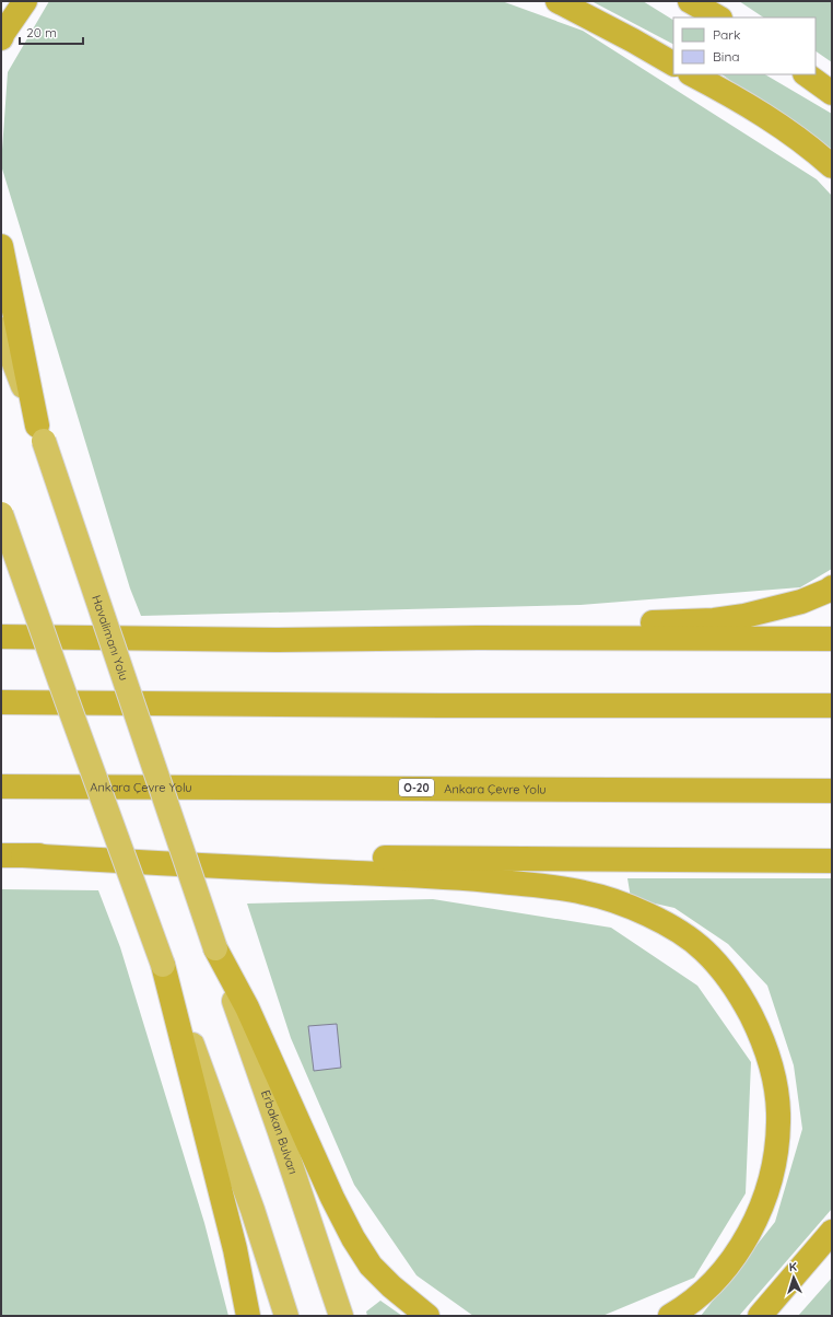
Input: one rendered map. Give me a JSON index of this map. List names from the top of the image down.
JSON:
{
  "streets": {
    "highway": [
      "Havalimanı Yolu",
      "Ankara Çevre Yolu",
      "O-20",
      "Erbakan Bulvarı"
    ]
  },
  "crossings": [
    ["Havalimanı Yolu", "Erbakan Bulvarı"]
  ],
  "legend": ["Park", "Bina"],
  "scale_bar": "20 m",
  "north": "top"
}
